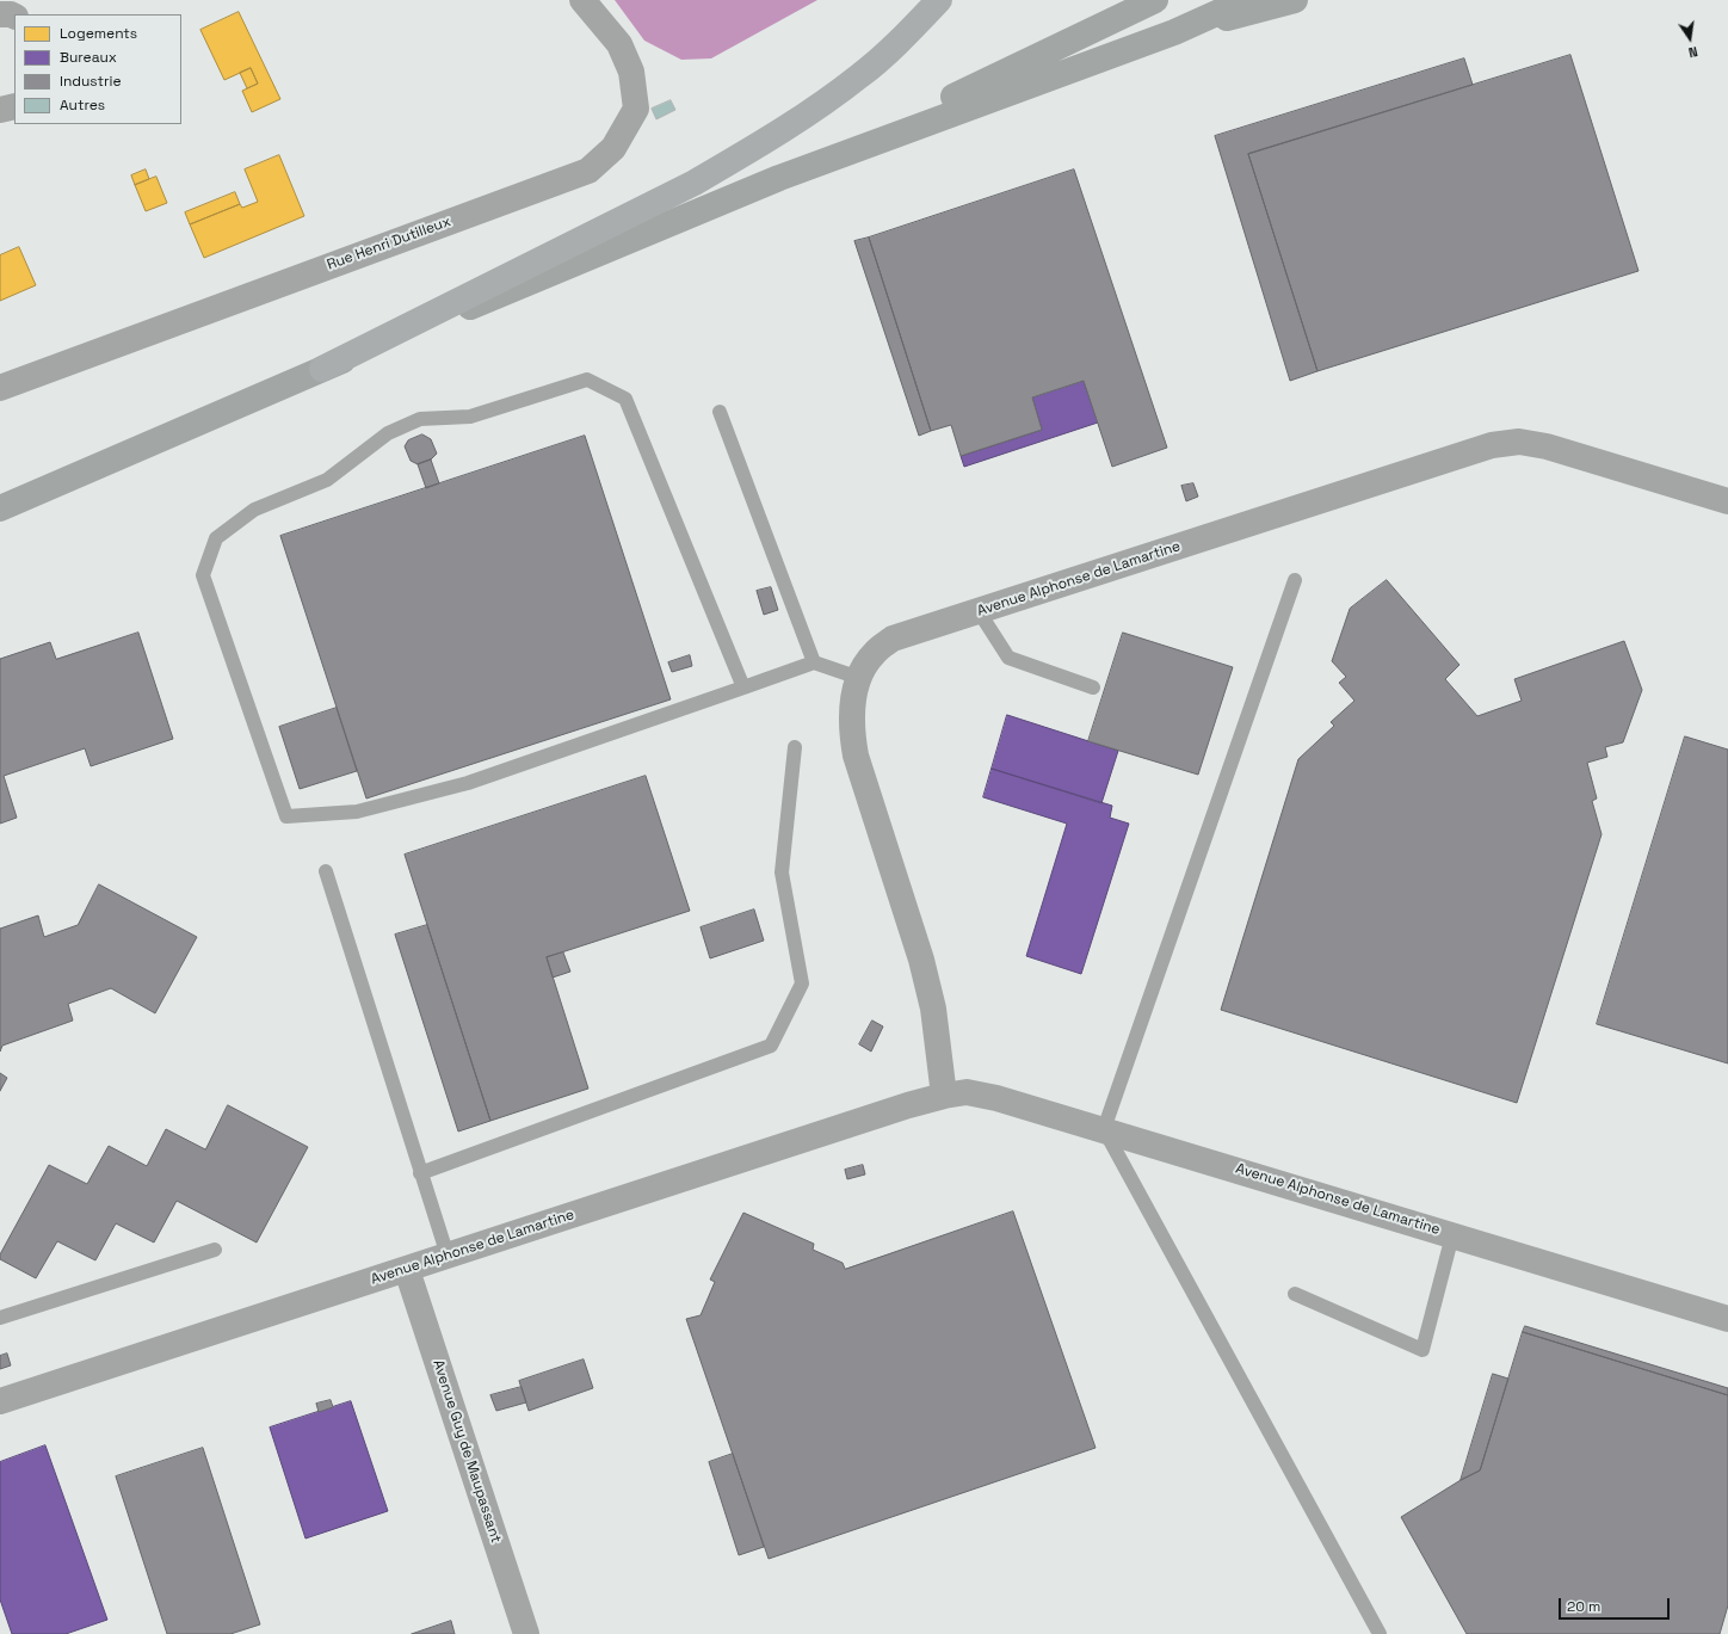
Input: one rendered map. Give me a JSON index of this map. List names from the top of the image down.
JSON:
{
  "streets": {
    "street": ["Rue Henri Dutilleux", "Avenue Alphonse de Lamartine", "Avenue Guy de Maupassant"]
  },
  "crossings": [
    ["Avenue Alphonse de Lamartine", "Avenue Guy de Maupassant"]
  ],
  "legend": [
    "Logements",
    "Bureaux",
    "Industrie",
    "Autres"
  ],
  "scale_bar": "20 m",
  "north": "bottom"
}
